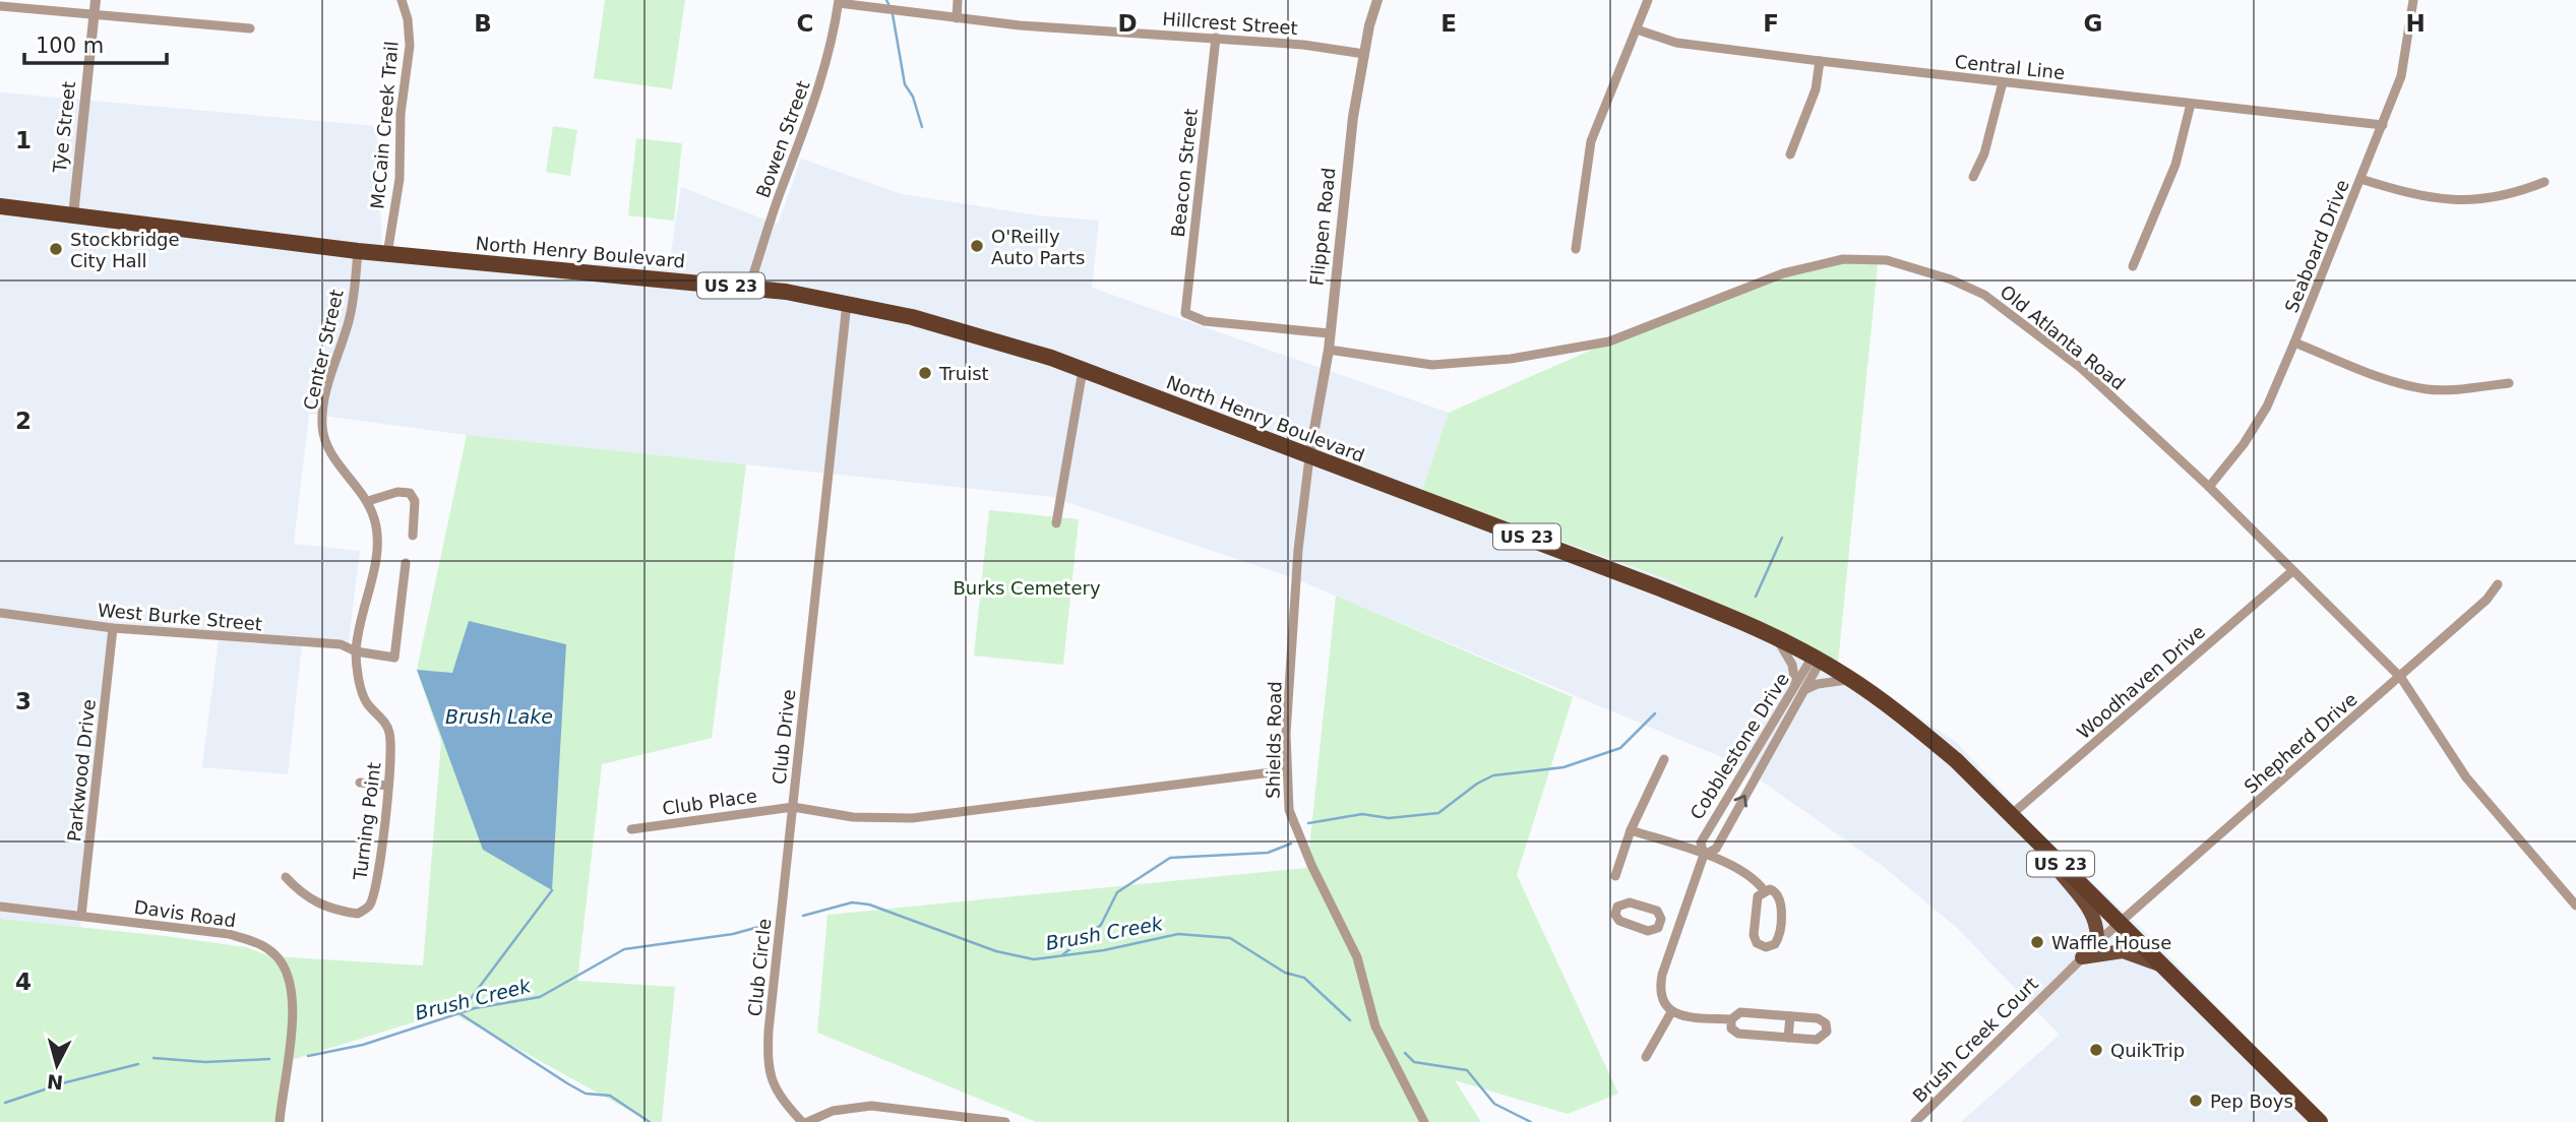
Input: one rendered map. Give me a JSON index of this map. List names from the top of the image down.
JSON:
{
  "streets": {
    "highway": ["North Henry Boulevard", "US 23"],
    "street": [
      "Hillcrest Street",
      "Central Line",
      "McCain Creek Trail",
      "Tye Street",
      "Bowen Street",
      "Beacon Street",
      "Flippen Road",
      "Seaboard Drive",
      "Old Atlanta Road",
      "Center Street",
      "West Burke Street",
      "Woodhaven Drive",
      "Club Drive",
      "Shields Road",
      "Shepherd Drive",
      "Cobblestone Drive",
      "Parkwood Drive",
      "Club Place",
      "Turning Point",
      "Davis Road",
      "Club Circle",
      "Brush Creek Court"
    ]
  },
  "crossings": [
    ["Hillcrest Street", "Bowen Street"],
    ["Hillcrest Street", "Beacon Street"],
    ["Hillcrest Street", "Flippen Road"],
    ["Central Line", "Seaboard Drive"],
    ["McCain Creek Trail", "North Henry Boulevard"],
    ["Tye Street", "North Henry Boulevard"],
    ["Bowen Street", "North Henry Boulevard"],
    ["Beacon Street", "Flippen Road"],
    ["Flippen Road", "North Henry Boulevard"],
    ["Flippen Road", "Old Atlanta Road"],
    ["Flippen Road", "Shields Road"],
    ["Seaboard Drive", "Old Atlanta Road"],
    ["North Henry Boulevard", "Center Street"],
    ["North Henry Boulevard", "Woodhaven Drive"],
    ["North Henry Boulevard", "Club Drive"],
    ["North Henry Boulevard", "Shields Road"],
    ["North Henry Boulevard", "Shepherd Drive"],
    ["North Henry Boulevard", "Cobblestone Drive"],
    ["North Henry Boulevard", "Brush Creek Court"],
    ["Old Atlanta Road", "Woodhaven Drive"],
    ["Old Atlanta Road", "Shepherd Drive"],
    ["Center Street", "West Burke Street"],
    ["Center Street", "Turning Point"],
    ["West Burke Street", "Parkwood Drive"],
    ["West Burke Street", "Turning Point"],
    ["Club Drive", "Shields Road"],
    ["Club Drive", "Club Place"],
    ["Club Drive", "Club Circle"],
    ["Shepherd Drive", "Brush Creek Court"],
    ["Parkwood Drive", "Davis Road"],
    ["Club Place", "Club Circle"]
  ],
  "water": ["Brush Lake", "Brush Creek"],
  "parks": ["Burks Cemetery"],
  "places": [
    "O'Reilly Auto Parts",
    "Stockbridge City Hall",
    "Truist",
    "Waffle House",
    "QuikTrip",
    "Pep Boys"
  ],
  "scale_bar": "100 m",
  "north": "bottom",
  "grid": {
    "columns": [
      "B",
      "C",
      "D",
      "E",
      "F",
      "G",
      "H"
    ],
    "rows": [
      "1",
      "2",
      "3",
      "4"
    ]
  }
}
